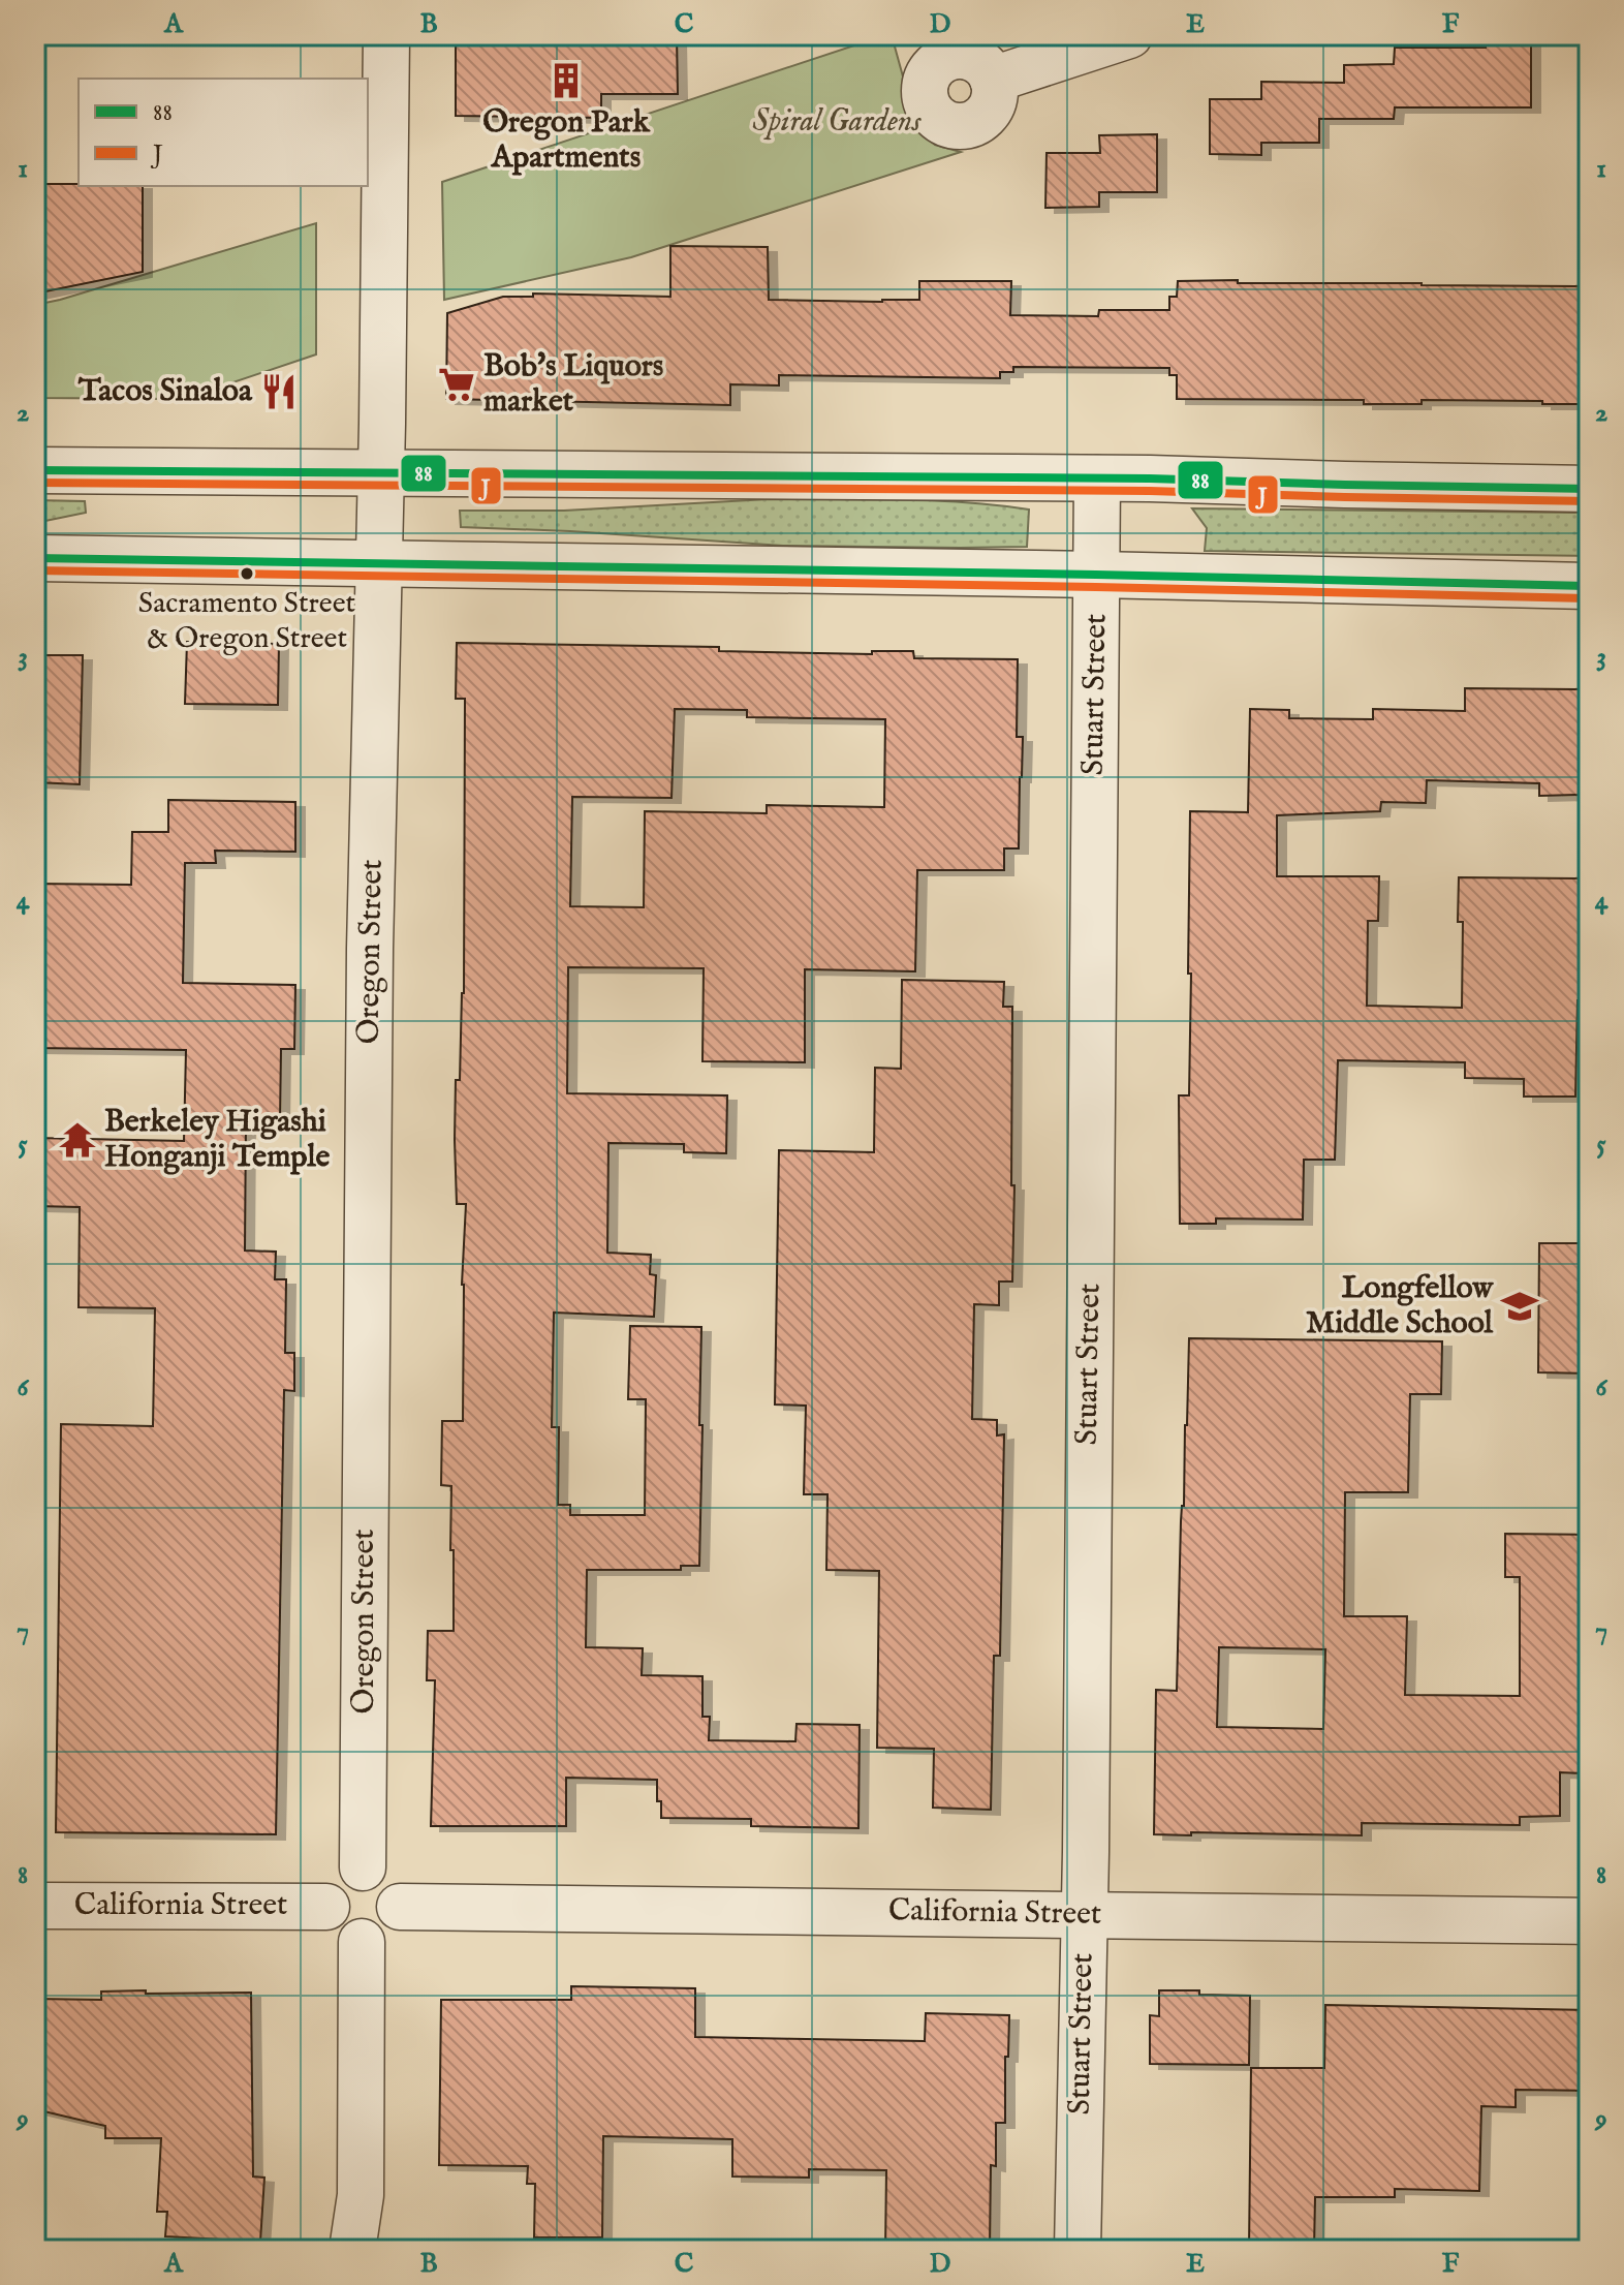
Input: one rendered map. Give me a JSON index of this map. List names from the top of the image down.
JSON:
{
  "streets": {
    "street": ["Stuart Street", "Oregon Street", "California Street"]
  },
  "crossings": [
    ["Stuart Street", "California Street"],
    ["Oregon Street", "California Street"]
  ],
  "parks": ["Spiral Gardens"],
  "places": {
    "building": ["Oregon Park Apartments"],
    "supermarket": ["Bob's Liquors market"],
    "restaurant": ["Tacos Sinaloa"],
    "other": ["Sacramento Street & Oregon Street"],
    "temple": ["Berkeley Higashi Honganji Temple"],
    "school or university": ["Longfellow Middle School"]
  },
  "lines": ["transit line 88", "transit line J"],
  "legend": ["88", "J"],
  "grid": {
    "columns": [
      "A",
      "B",
      "C",
      "D",
      "E",
      "F"
    ],
    "rows": [
      "1",
      "2",
      "3",
      "4",
      "5",
      "6",
      "7",
      "8",
      "9"
    ]
  }
}
